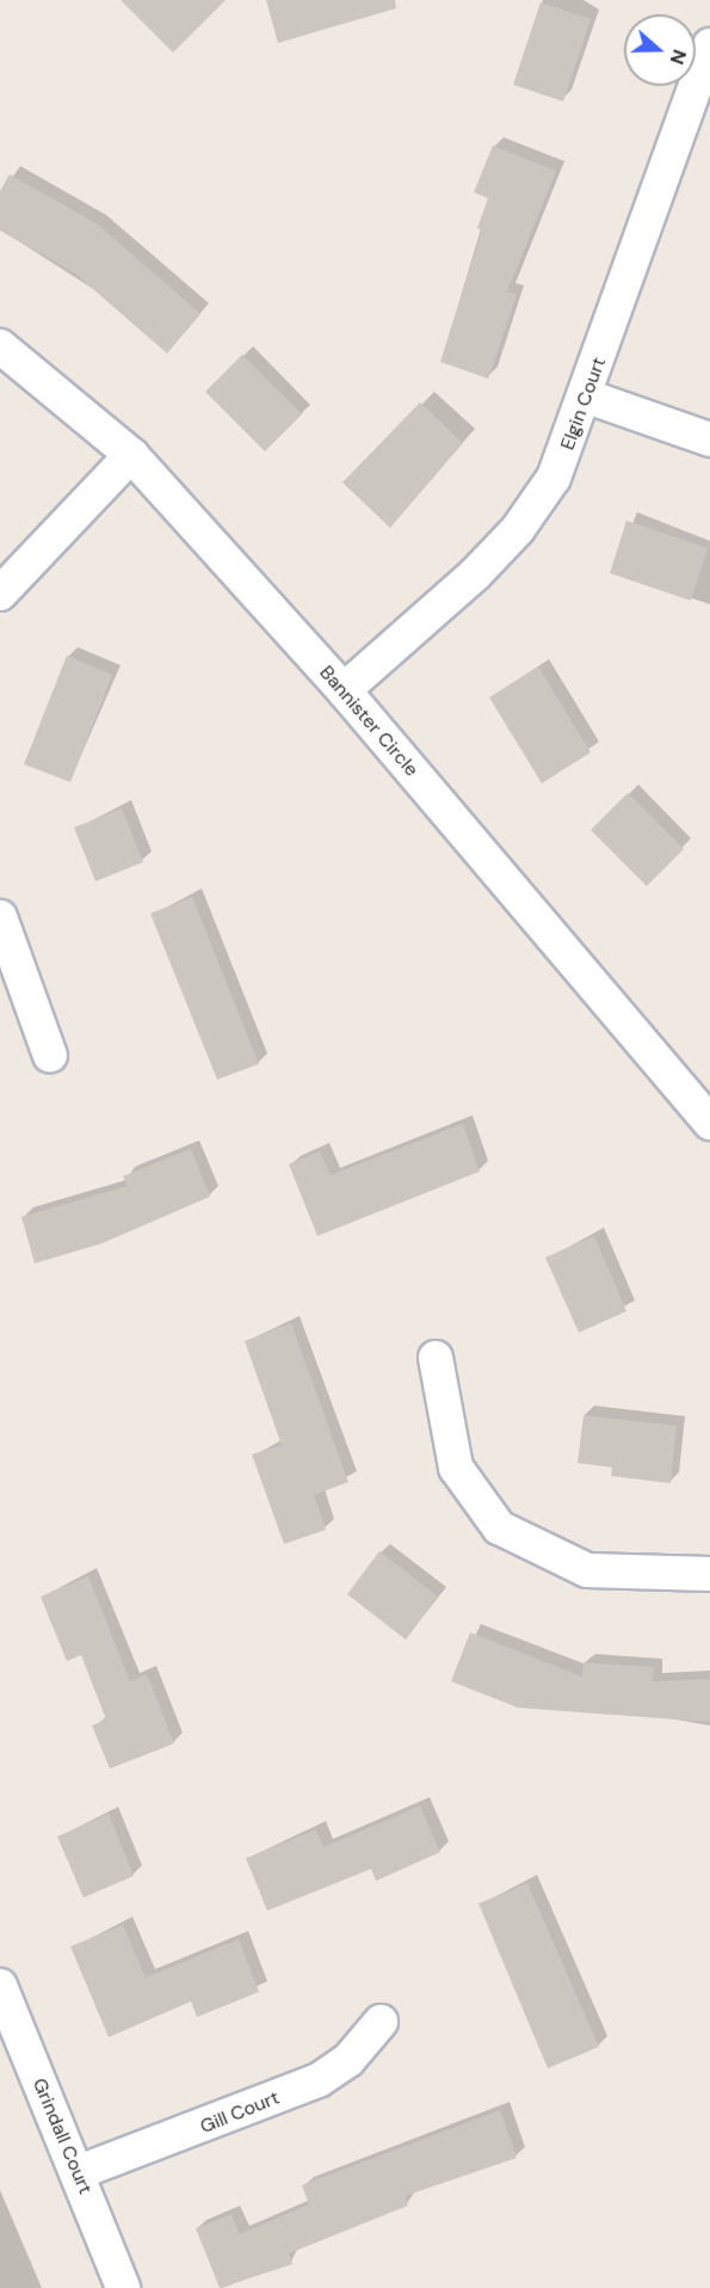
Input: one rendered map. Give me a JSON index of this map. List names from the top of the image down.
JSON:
{
  "streets": {
    "street": [
      "Elgin Court",
      "Bannister Circle",
      "Gill Court",
      "Grindall Court"
    ]
  },
  "crossings": [
    ["Elgin Court", "Bannister Circle"],
    ["Gill Court", "Grindall Court"]
  ],
  "north": "right"
}
